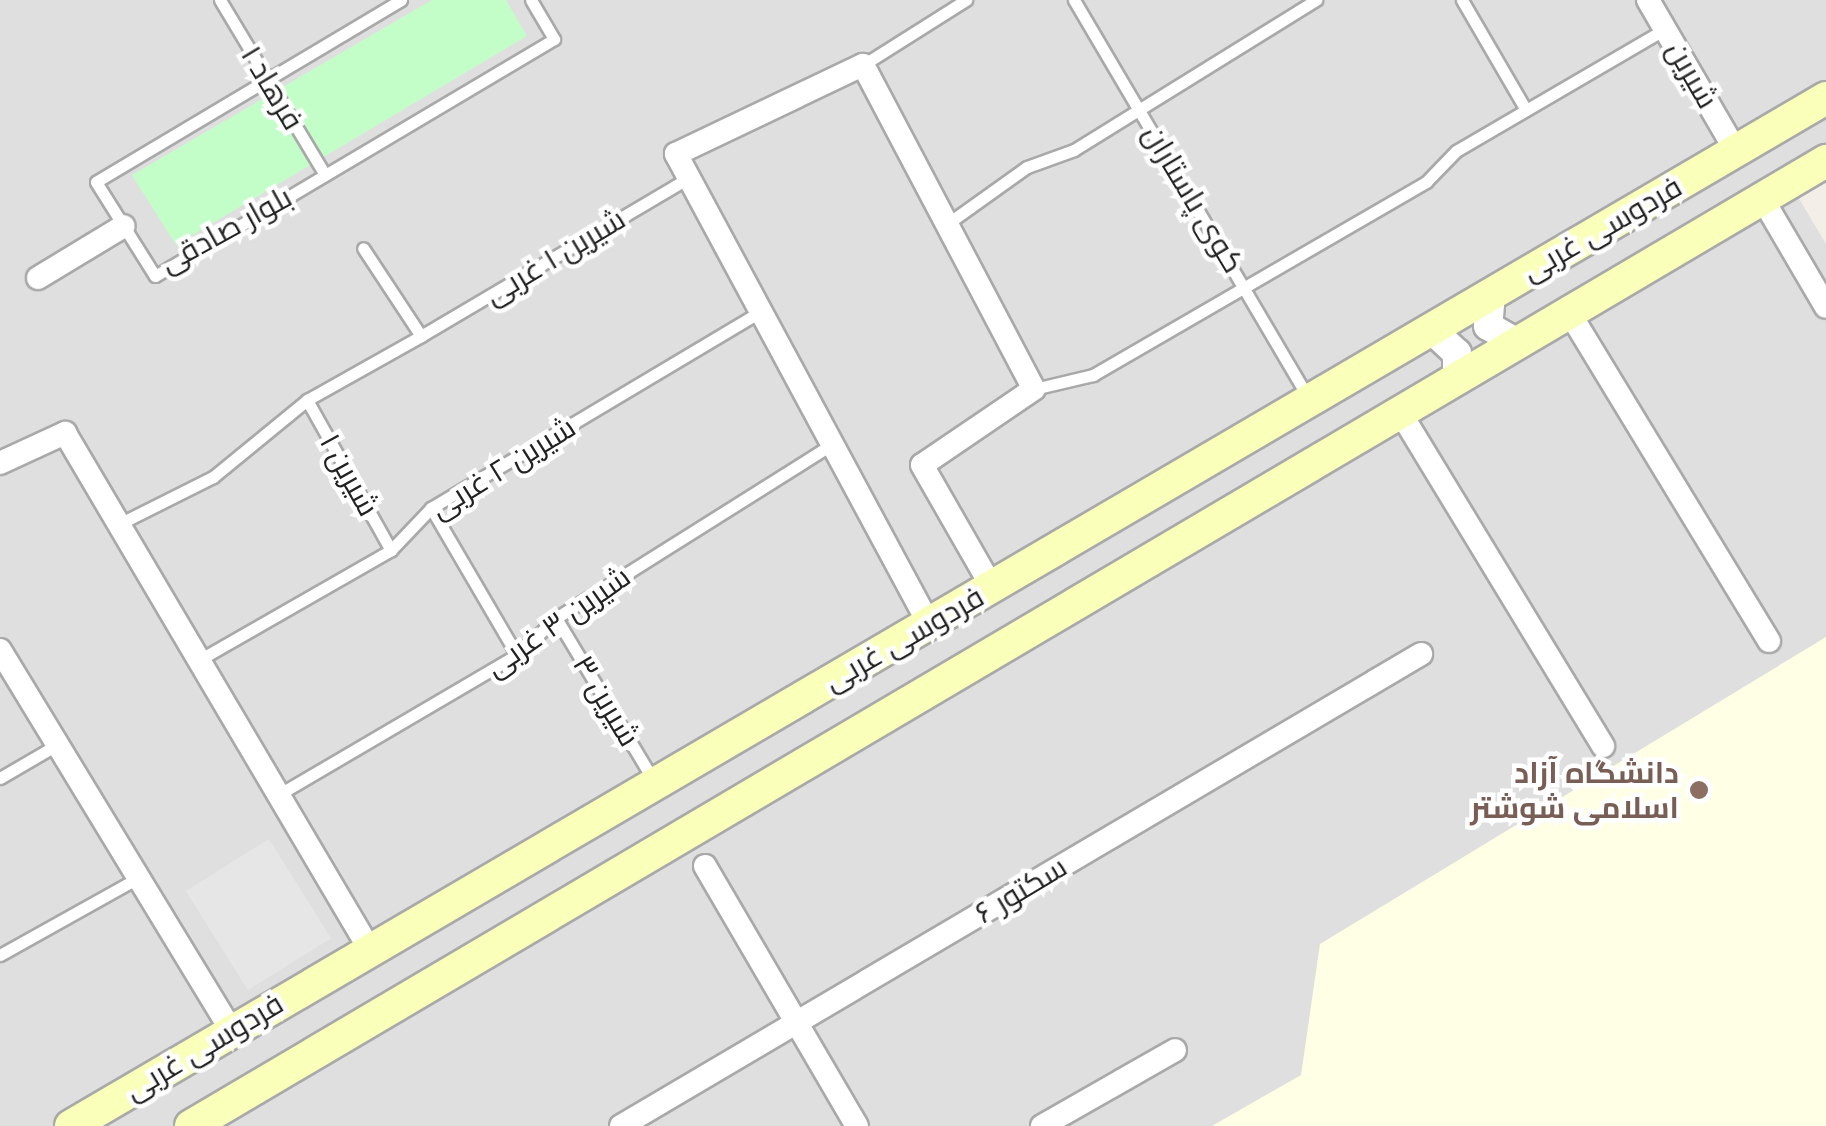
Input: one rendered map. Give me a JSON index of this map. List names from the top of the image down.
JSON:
{
  "streets": {
    "main road": ["فردوسی غربی"],
    "street": ["شیرین", "سکتور ۶"],
    "lane": [
      "فرهاد ۱",
      "کوی پاستاران",
      "بلوار صادقی",
      "شیرین ۱ غربی",
      "شیرین ۲ غربی",
      "شیرین ۱",
      "شیرین ۳ غربی",
      "شیرین ۳"
    ]
  },
  "crossings": [
    ["شیرین", "فردوسی غربی"],
    ["فرهاد ۱", "بلوار صادقی"],
    ["کوی پاستاران", "فردوسی غربی"],
    ["فردوسی غربی", "شیرین ۳"],
    ["شیرین ۱ غربی", "شیرین ۱"],
    ["شیرین ۲ غربی", "شیرین ۱"],
    ["شیرین ۳ غربی", "شیرین ۳"]
  ],
  "places": ["دانشگاه آزاد اسلامی شوشتر"]
}
